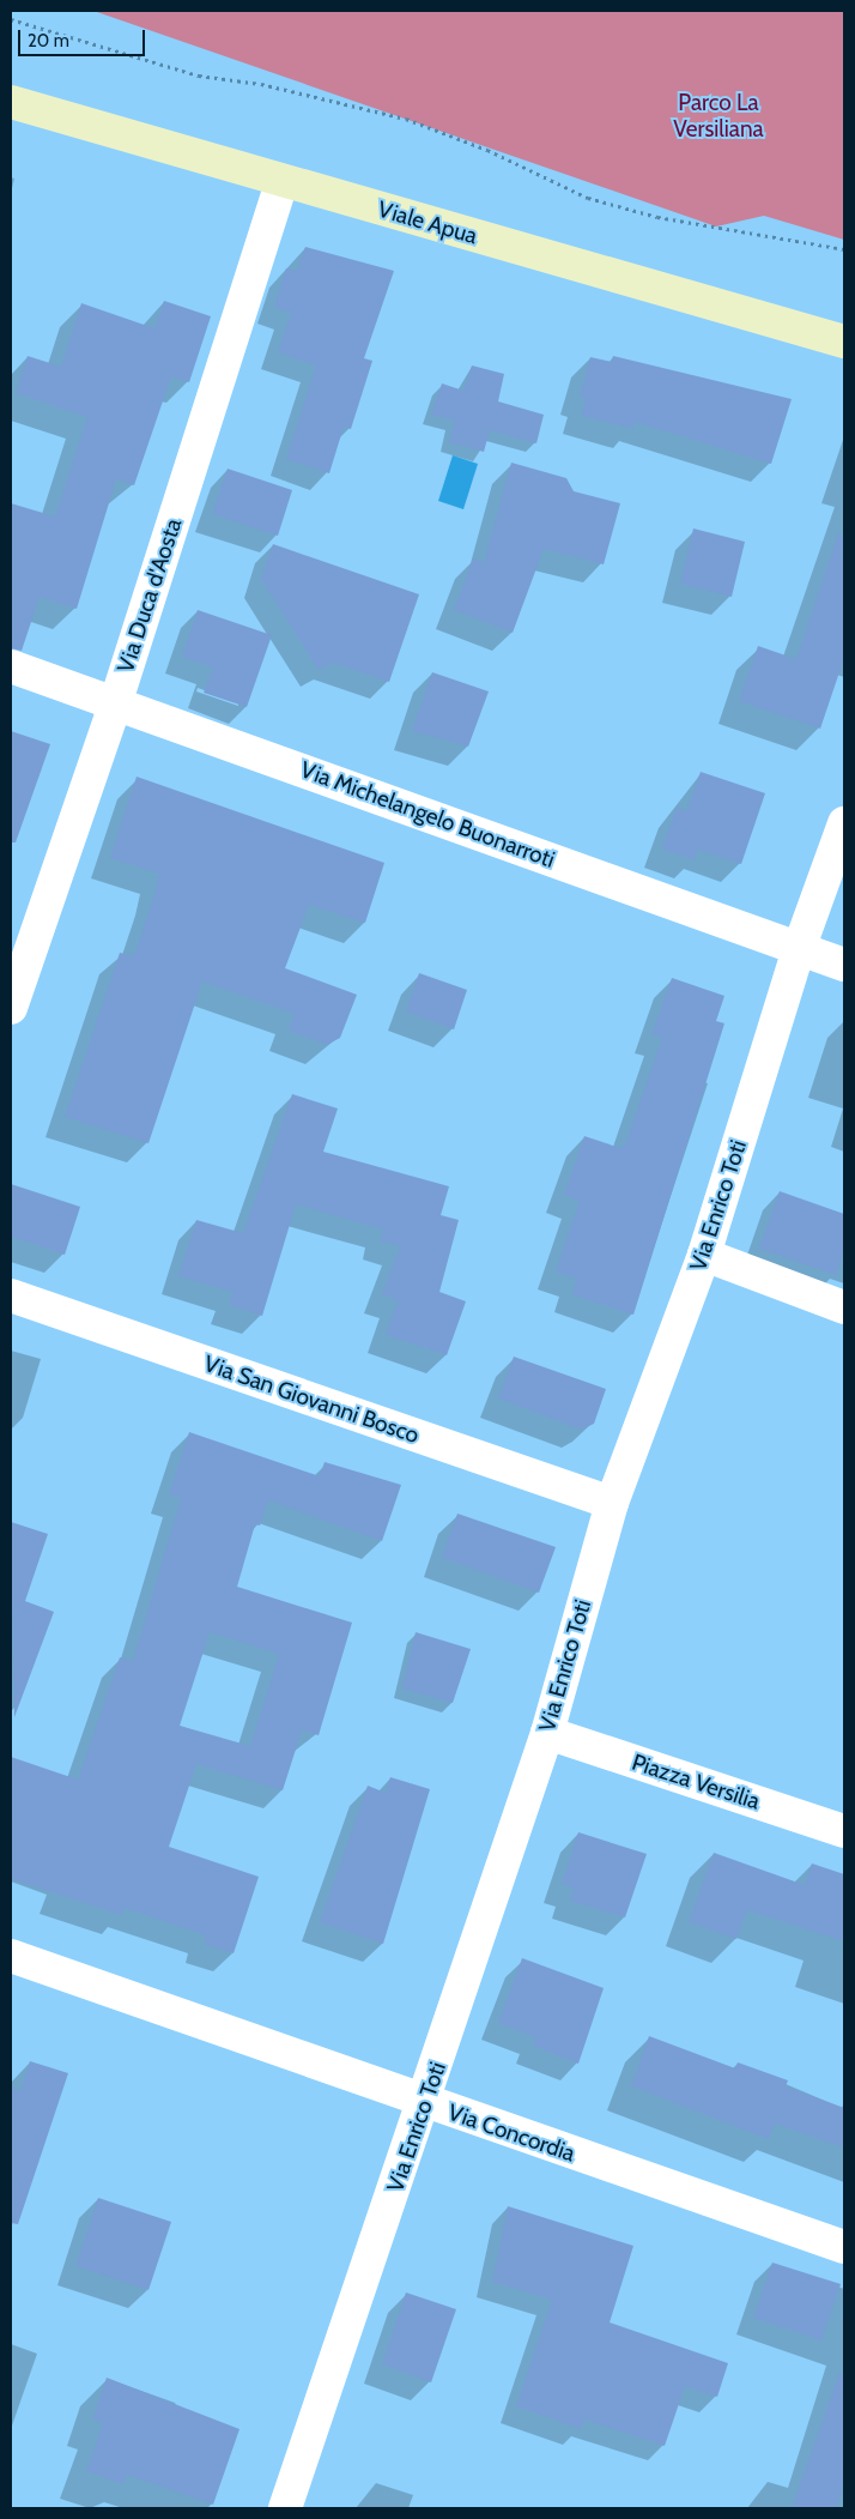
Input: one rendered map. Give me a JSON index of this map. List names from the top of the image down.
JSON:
{
  "streets": {
    "street": [
      "Viale Apua",
      "Via Duca d'Aosta",
      "Via Michelangelo Buonarroti",
      "Via Enrico Toti",
      "Via San Giovanni Bosco",
      "Piazza Versilia",
      "Via Concordia"
    ]
  },
  "crossings": [
    ["Viale Apua", "Via Duca d'Aosta"],
    ["Via Duca d'Aosta", "Via Michelangelo Buonarroti"],
    ["Via Michelangelo Buonarroti", "Via Enrico Toti"],
    ["Via Enrico Toti", "Via San Giovanni Bosco"],
    ["Via Enrico Toti", "Piazza Versilia"],
    ["Via Enrico Toti", "Via Concordia"]
  ],
  "parks": ["Parco La Versiliana"],
  "scale_bar": "20 m"
}
